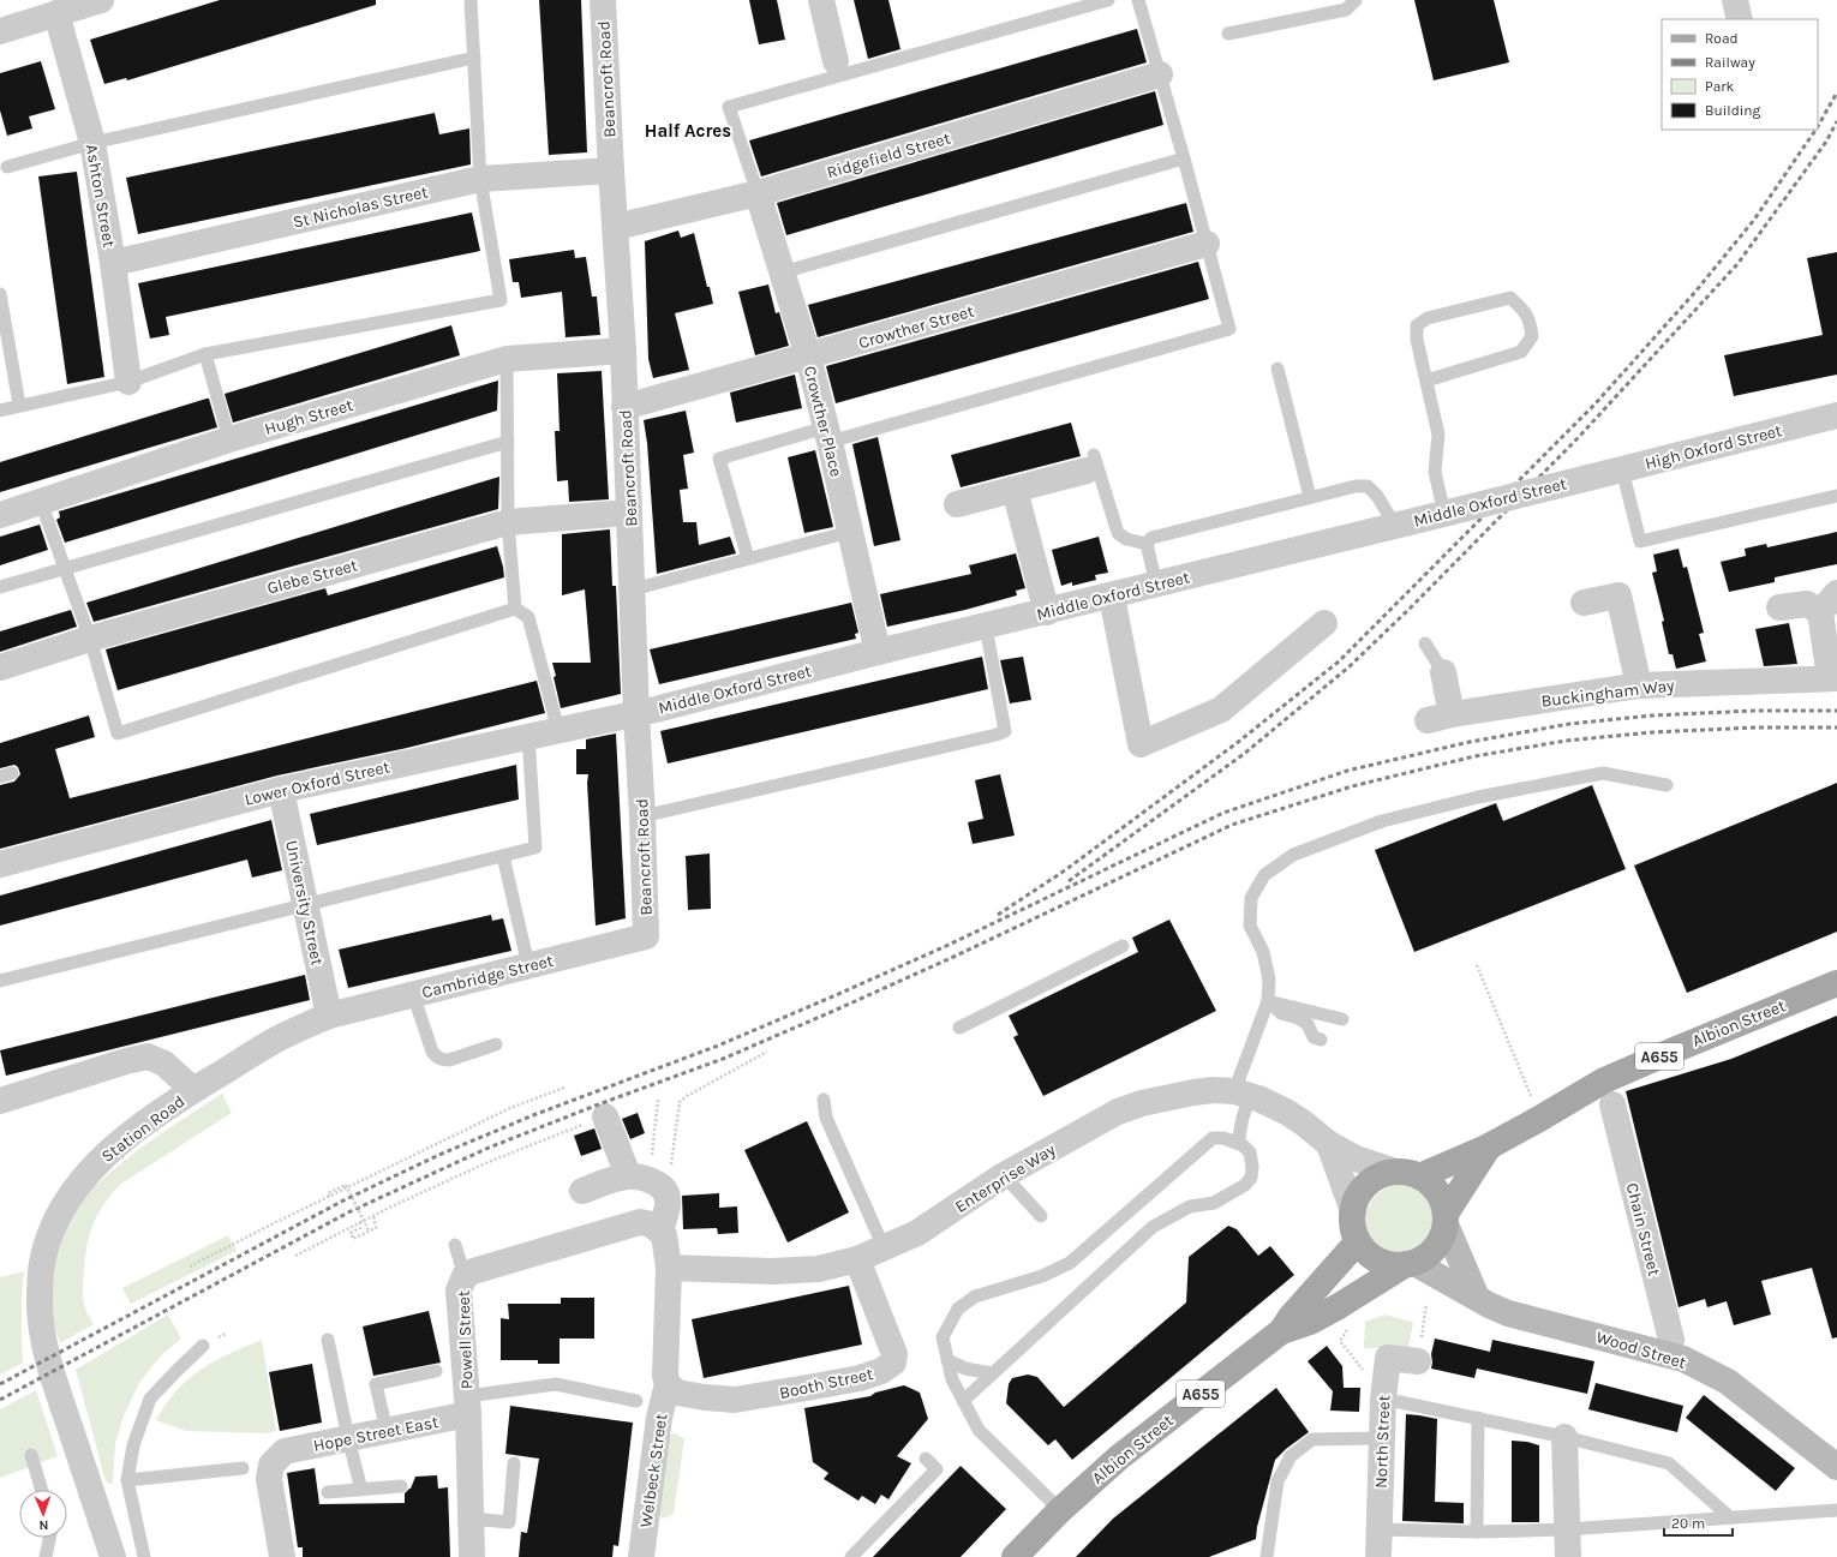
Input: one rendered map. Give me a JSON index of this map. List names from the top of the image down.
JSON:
{
  "streets": {
    "main road": ["Albion Street", "A655"],
    "street": [
      "Beancroft Road",
      "Ridgefield Street",
      "Ashton Street",
      "St Nicholas Street",
      "Crowther Street",
      "Hugh Street",
      "Crowther Place",
      "High Oxford Street",
      "Middle Oxford Street",
      "Glebe Street",
      "Buckingham Way",
      "Lower Oxford Street",
      "University Street",
      "Cambridge Street",
      "Station Road",
      "Enterprise Way",
      "Chain Street",
      "Powell Street",
      "Wood Street",
      "Booth Street",
      "Hope Street East",
      "North Street",
      "Welbeck Street"
    ]
  },
  "crossings": [
    ["Beancroft Road", "Ridgefield Street"],
    ["Beancroft Road", "St Nicholas Street"],
    ["Beancroft Road", "Crowther Street"],
    ["Beancroft Road", "Hugh Street"],
    ["Beancroft Road", "Middle Oxford Street"],
    ["Beancroft Road", "Glebe Street"],
    ["Beancroft Road", "Lower Oxford Street"],
    ["Beancroft Road", "Cambridge Street"],
    ["Ridgefield Street", "Crowther Place"],
    ["Ashton Street", "St Nicholas Street"],
    ["Crowther Street", "Crowther Place"],
    ["Crowther Place", "Middle Oxford Street"],
    ["High Oxford Street", "Middle Oxford Street"],
    ["Middle Oxford Street", "Lower Oxford Street"],
    ["Lower Oxford Street", "University Street"],
    ["University Street", "Cambridge Street"],
    ["University Street", "Station Road"],
    ["Cambridge Street", "Station Road"],
    ["Albion Street", "A655"],
    ["Albion Street", "Enterprise Way"],
    ["Albion Street", "Wood Street"],
    ["A655", "Enterprise Way"],
    ["A655", "Wood Street"],
    ["Enterprise Way", "Wood Street"],
    ["Enterprise Way", "Booth Street"],
    ["Enterprise Way", "Welbeck Street"],
    ["Chain Street", "Wood Street"],
    ["Powell Street", "Hope Street East"],
    ["Powell Street", "Welbeck Street"],
    ["Booth Street", "Welbeck Street"]
  ],
  "districts": ["Half Acres"],
  "legend": [
    "Road",
    "Railway",
    "Park",
    "Building"
  ],
  "scale_bar": "20 m",
  "north": "bottom"
}
